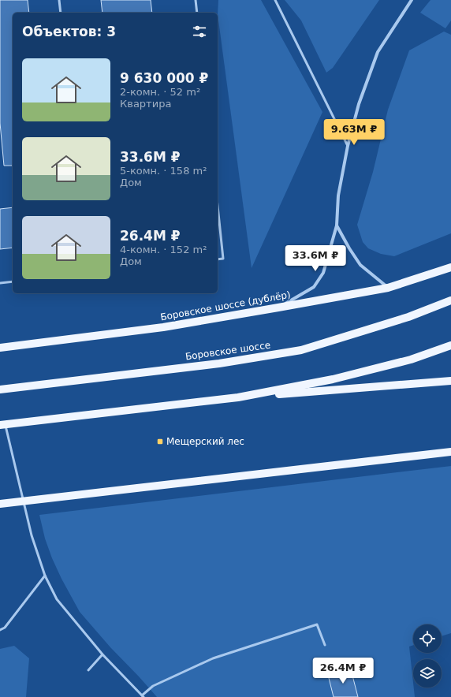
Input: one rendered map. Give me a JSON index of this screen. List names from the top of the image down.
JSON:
{
  "streets": {
    "main road": ["Боровское шоссе (дублёр)", "Боровское шоссе"]
  },
  "places": {
    "transit": ["Мещерский лес"]
  },
  "page": {
    "heading": "Объектов: 3",
    "list": [
      {
        "name": "9 630 000 ₽",
        "note": "2-комн. · 52 m² · Квартира"
      },
      {
        "name": "33.6M ₽",
        "note": "5-комн. · 158 m² · Дом"
      },
      {
        "name": "26.4M ₽",
        "note": "4-комн. · 152 m² · Дом"
      }
    ],
    "price": ["9.63M ₽", "33.6M ₽", "26.4M ₽"]
  }
}
